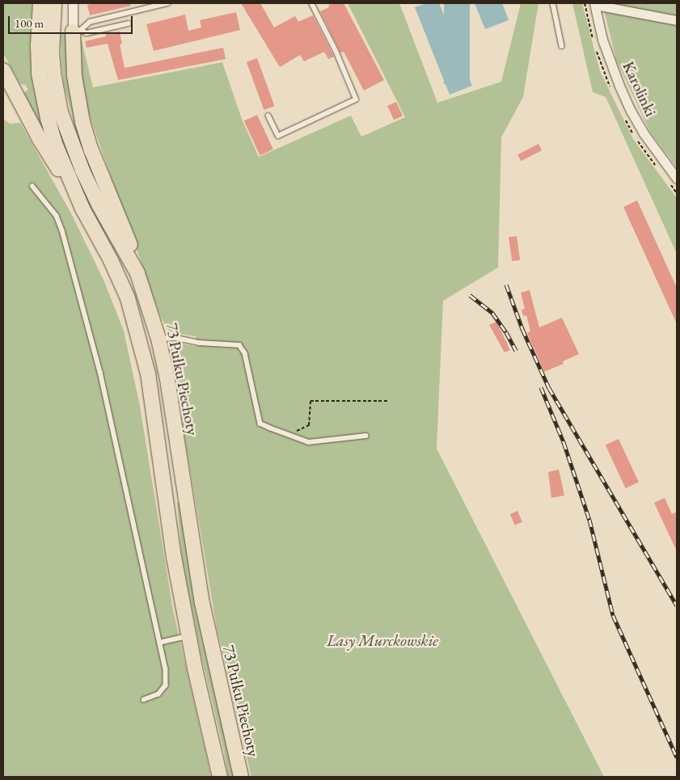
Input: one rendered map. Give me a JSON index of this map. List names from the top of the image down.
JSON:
{
  "streets": {
    "main road": ["73 Pułku Piechoty"],
    "street": ["Karolinki"]
  },
  "parks": ["Lasy Murckowskie"],
  "scale_bar": "100 m"
}
